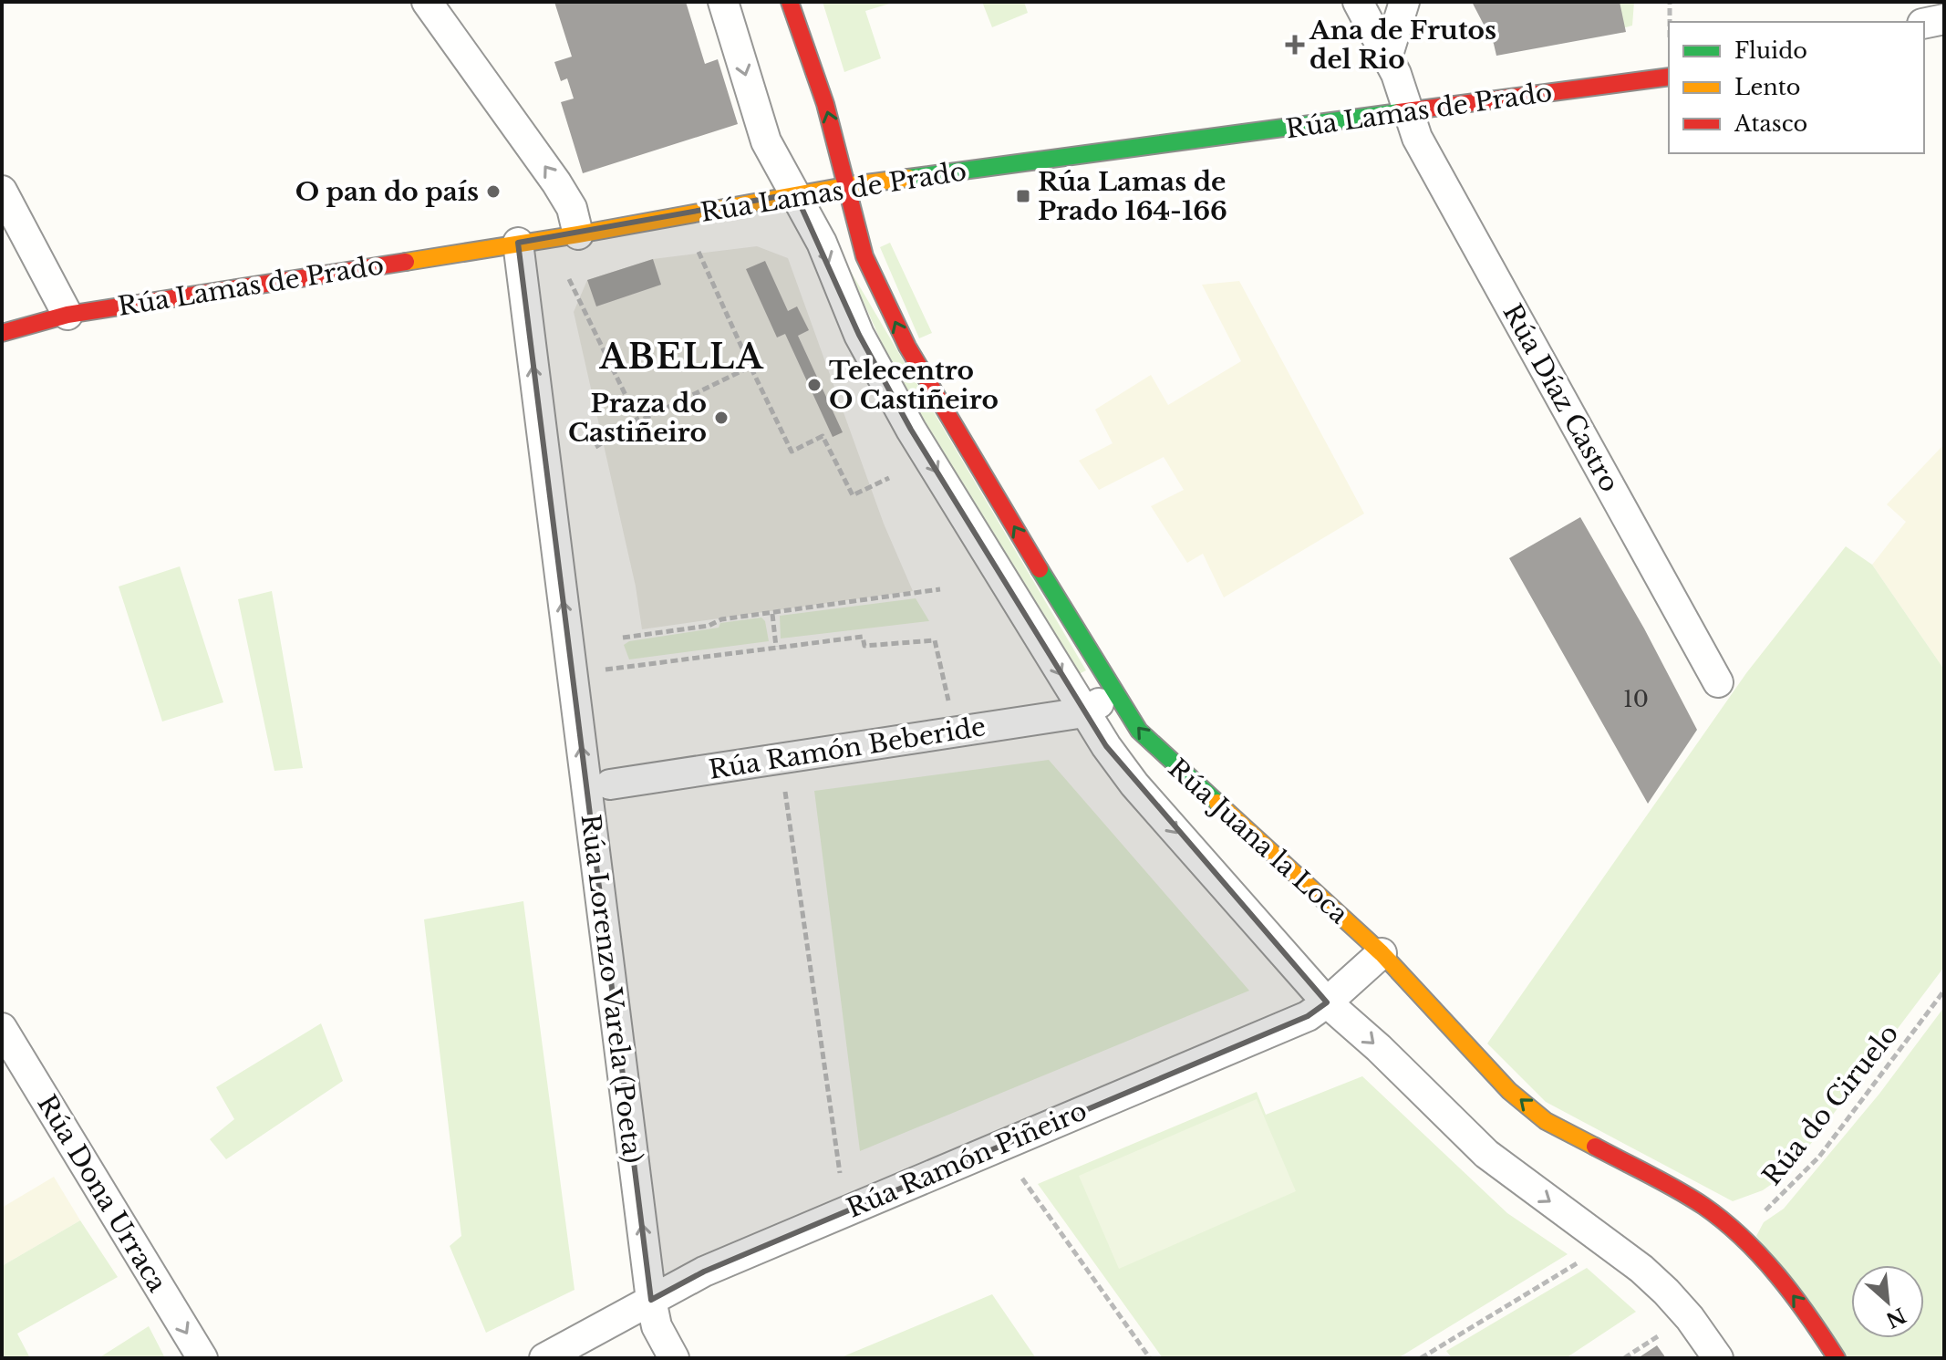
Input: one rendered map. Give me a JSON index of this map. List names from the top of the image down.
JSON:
{
  "streets": {
    "street": [
      "Rúa Lamas de Prado",
      "Rúa Díaz Castro",
      "Rúa Ramón Beberide",
      "Rúa Juana la Loca",
      "Rúa Lorenzo Varela (Poeta)",
      "Rúa Ramón Piñeiro",
      "Rúa Dona Urraca"
    ],
    "path": ["Rúa do Ciruelo"]
  },
  "crossings": [
    ["Rúa Lamas de Prado", "Rúa Díaz Castro"],
    ["Rúa Lamas de Prado", "Rúa Juana la Loca"],
    ["Rúa Ramón Beberide", "Rúa Juana la Loca"],
    ["Rúa Juana la Loca", "Rúa do Ciruelo"],
    ["Rúa Juana la Loca", "Rúa Ramón Piñeiro"],
    ["Rúa Lorenzo Varela (Poeta)", "Rúa Ramón Piñeiro"]
  ],
  "one_way": ["Rúa Lorenzo Varela (Poeta)", "Rúa Dona Urraca"],
  "districts": ["ABELLA"],
  "places": {
    "health": ["Ana de Frutos del Rio"],
    "other": ["O pan do país", "Telecentro O Castiñeiro", "Praza do Castiñeiro"],
    "transit": ["Rúa Lamas de Prado 164-166"]
  },
  "house_numbers": ["10"],
  "legend": ["Fluido", "Lento", "Atasco"],
  "north": "bottom right"
}
